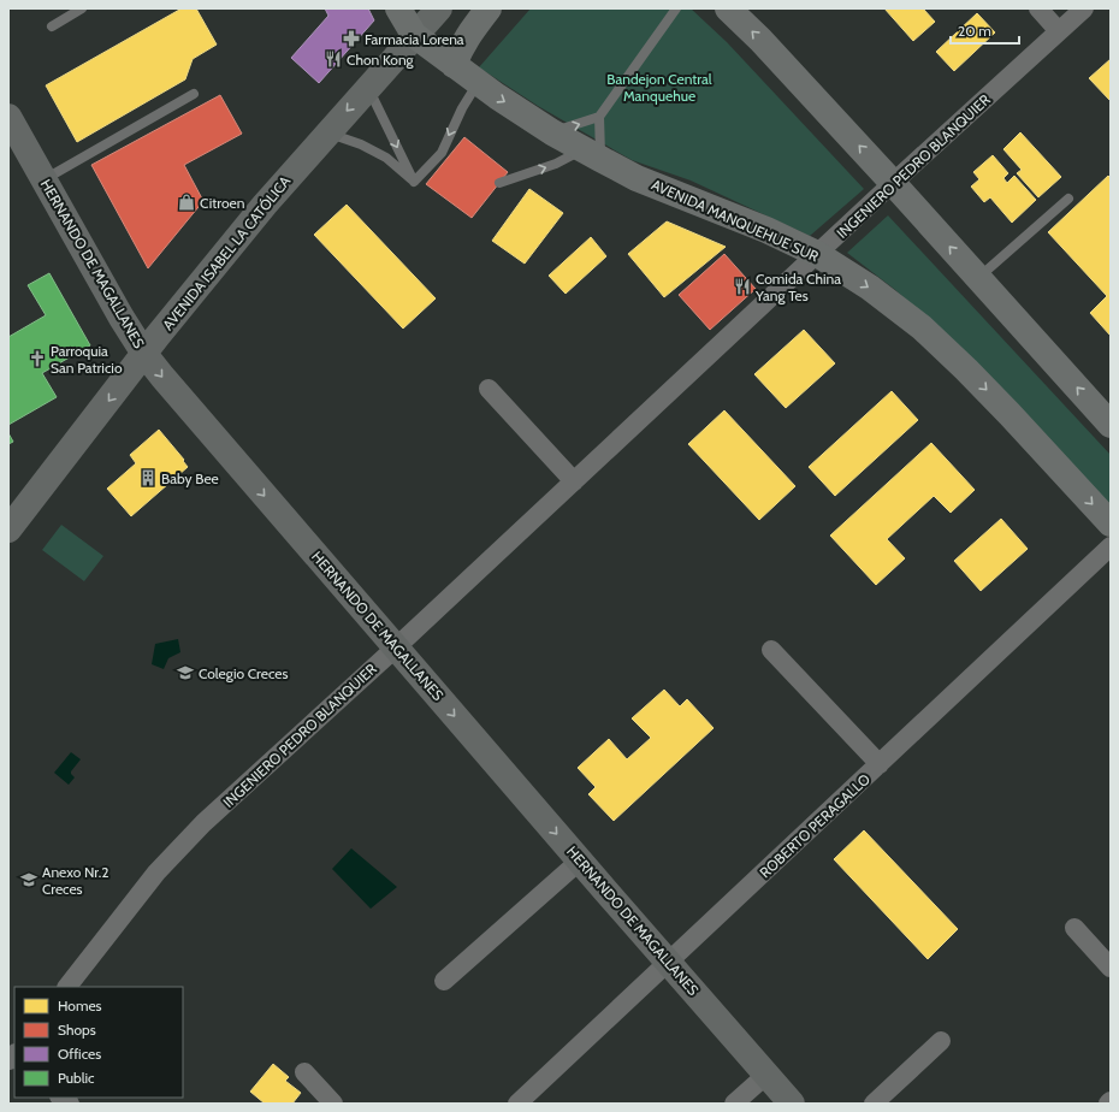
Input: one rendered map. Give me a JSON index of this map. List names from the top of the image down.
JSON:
{
  "streets": {
    "main road": ["AVENIDA MANQUEHUE SUR", "AVENIDA ISABEL LA CATÓLICA", "HERNANDO DE MAGALLANES"],
    "street": ["INGENIERO PEDRO BLANQUIER", "ROBERTO PERAGALLO"]
  },
  "crossings": [
    ["INGENIERO PEDRO BLANQUIER", "AVENIDA MANQUEHUE SUR"],
    ["INGENIERO PEDRO BLANQUIER", "HERNANDO DE MAGALLANES"],
    ["AVENIDA MANQUEHUE SUR", "AVENIDA ISABEL LA CATÓLICA"],
    ["AVENIDA ISABEL LA CATÓLICA", "HERNANDO DE MAGALLANES"],
    ["HERNANDO DE MAGALLANES", "ROBERTO PERAGALLO"]
  ],
  "one_way": ["AVENIDA ISABEL LA CATÓLICA", "HERNANDO DE MAGALLANES"],
  "parks": ["Bandejon Central Manquehue"],
  "places": {
    "pharmacy": ["Farmacia Lorena"],
    "restaurant": ["Chon Kong", "Comida China Yang Tes"],
    "shop": ["Citroen"],
    "church": ["Parroquia San Patricio"],
    "building": ["Baby Bee"],
    "school or university": ["Colegio Creces", "Anexo Nr.2 Creces"]
  },
  "legend": [
    "Homes",
    "Shops",
    "Offices",
    "Public"
  ],
  "scale_bar": "20 m"
}
